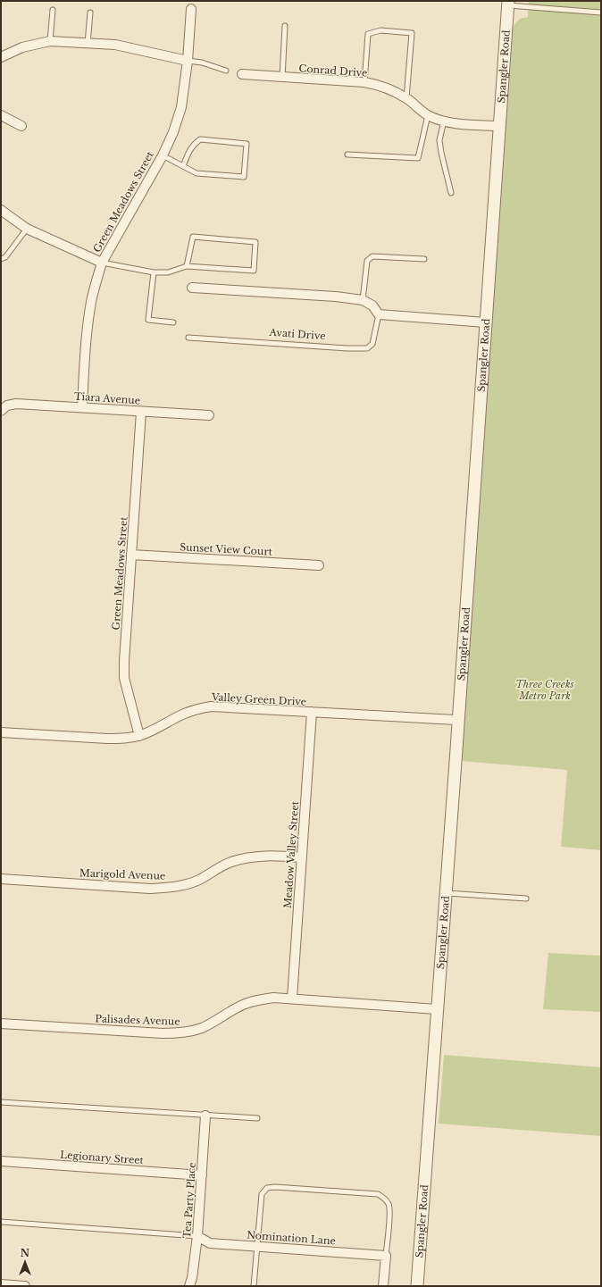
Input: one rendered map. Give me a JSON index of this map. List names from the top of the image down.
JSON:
{
  "streets": {
    "street": [
      "Spangler Road",
      "Conrad Drive",
      "Green Meadows Street",
      "Tiara Avenue",
      "Sunset View Court",
      "Valley Green Drive",
      "Meadow Valley Street",
      "Marigold Avenue",
      "Palisades Avenue",
      "Legionary Street",
      "Tea Party Place",
      "Nomination Lane"
    ],
    "lane": ["Avati Drive"]
  },
  "crossings": [
    ["Spangler Road", "Conrad Drive"],
    ["Spangler Road", "Valley Green Drive"],
    ["Spangler Road", "Palisades Avenue"],
    ["Green Meadows Street", "Tiara Avenue"],
    ["Green Meadows Street", "Sunset View Court"],
    ["Green Meadows Street", "Valley Green Drive"],
    ["Valley Green Drive", "Meadow Valley Street"],
    ["Meadow Valley Street", "Marigold Avenue"],
    ["Meadow Valley Street", "Palisades Avenue"],
    ["Legionary Street", "Tea Party Place"],
    ["Tea Party Place", "Nomination Lane"]
  ],
  "parks": ["Three Creeks Metro Park"],
  "north": "top"
}
